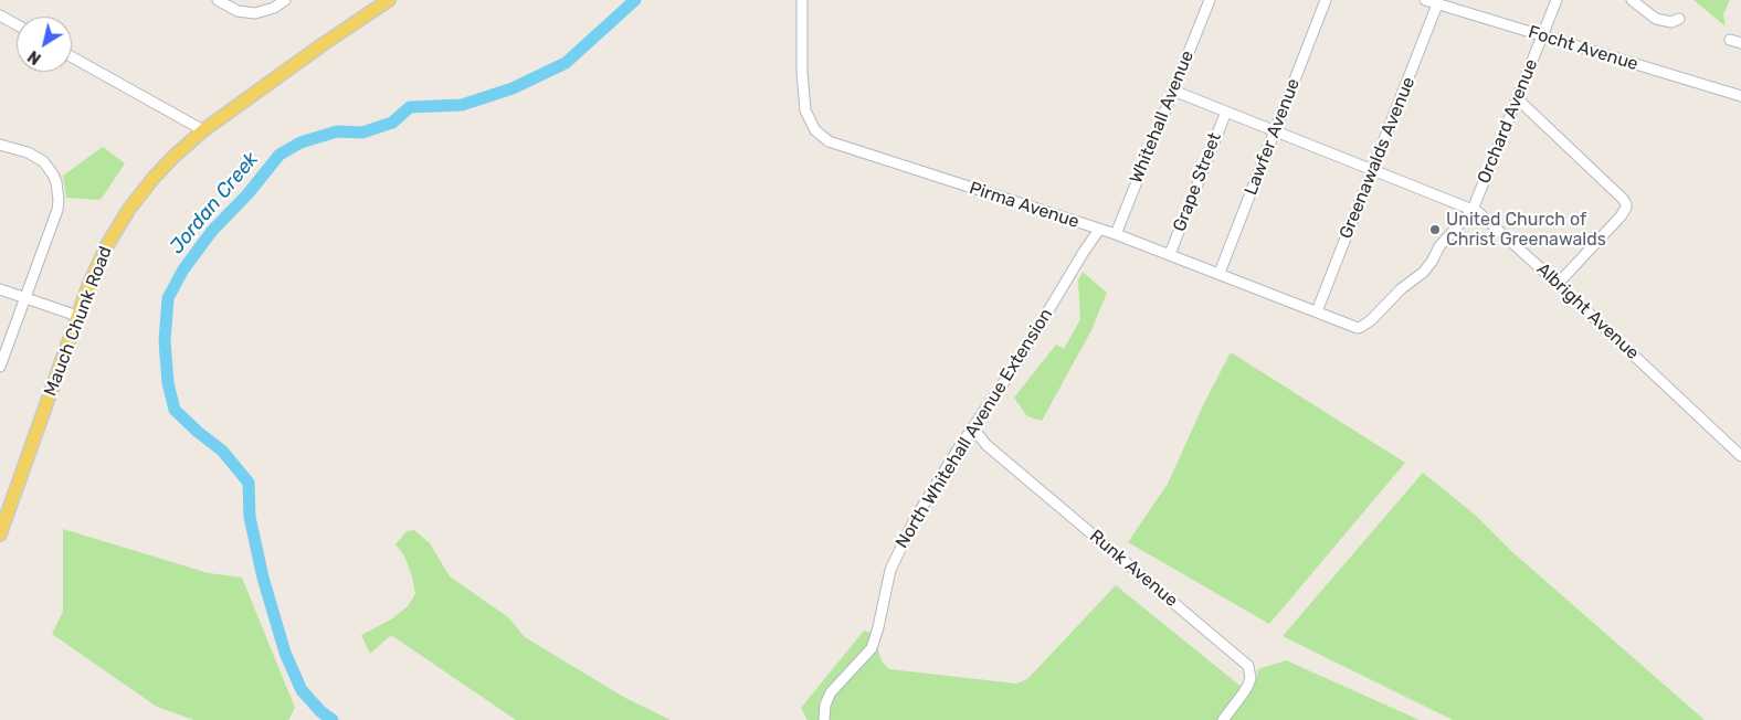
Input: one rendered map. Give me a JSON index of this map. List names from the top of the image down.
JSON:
{
  "streets": {
    "main road": ["Mauch Chunk Road"],
    "street": [
      "Focht Avenue",
      "Whitehall Avenue",
      "Orchard Avenue",
      "Lawfer Avenue",
      "Greenawalds Avenue",
      "Grape Street",
      "Pirma Avenue",
      "Albright Avenue",
      "North Whitehall Avenue Extension",
      "Runk Avenue"
    ]
  },
  "crossings": [
    ["Focht Avenue", "Orchard Avenue"],
    ["Focht Avenue", "Greenawalds Avenue"],
    ["Whitehall Avenue", "Pirma Avenue"],
    ["Whitehall Avenue", "Albright Avenue"],
    ["Orchard Avenue", "Pirma Avenue"],
    ["Orchard Avenue", "Albright Avenue"],
    ["Lawfer Avenue", "Pirma Avenue"],
    ["Lawfer Avenue", "Albright Avenue"],
    ["Greenawalds Avenue", "Pirma Avenue"],
    ["Greenawalds Avenue", "Albright Avenue"],
    ["Grape Street", "Pirma Avenue"],
    ["Grape Street", "Albright Avenue"],
    ["Pirma Avenue", "North Whitehall Avenue Extension"],
    ["North Whitehall Avenue Extension", "Runk Avenue"]
  ],
  "water": ["Jordan Creek"],
  "places": ["United Church of Christ Greenawalds"],
  "north": "bottom left"
}
